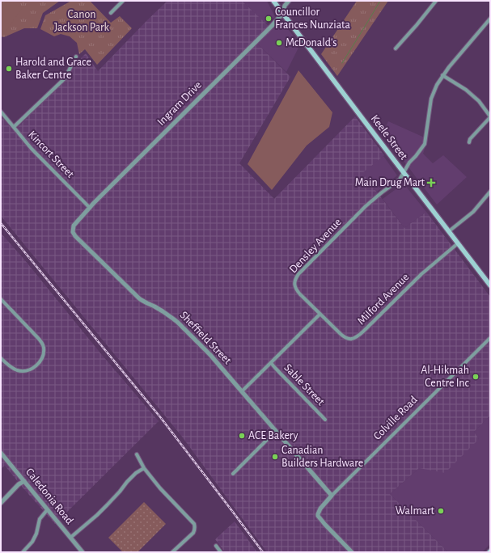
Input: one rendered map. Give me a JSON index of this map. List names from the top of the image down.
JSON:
{
  "streets": {
    "main road": ["Keele Street"],
    "street": [
      "Ingram Drive",
      "Kincort Street",
      "Densley Avenue",
      "Milford Avenue",
      "Sheffield Street",
      "Sable Street",
      "Colville Road",
      "Caledonia Road"
    ]
  },
  "crossings": [
    ["Ingram Drive", "Keele Street"],
    ["Ingram Drive", "Kincort Street"],
    ["Ingram Drive", "Sheffield Street"],
    ["Keele Street", "Densley Avenue"],
    ["Keele Street", "Milford Avenue"],
    ["Kincort Street", "Sheffield Street"],
    ["Densley Avenue", "Milford Avenue"],
    ["Sheffield Street", "Colville Road"]
  ],
  "parks": ["Canon Jackson Park"],
  "places": {
    "other": [
      "Councillor Frances Nunziata",
      "McDonald's",
      "Harold and Grace Baker Centre",
      "Al-Hikmah Centre Inc",
      "ACE Bakery",
      "Canadian Builders Hardware",
      "Walmart"
    ],
    "health": ["Main Drug Mart"]
  }
}
